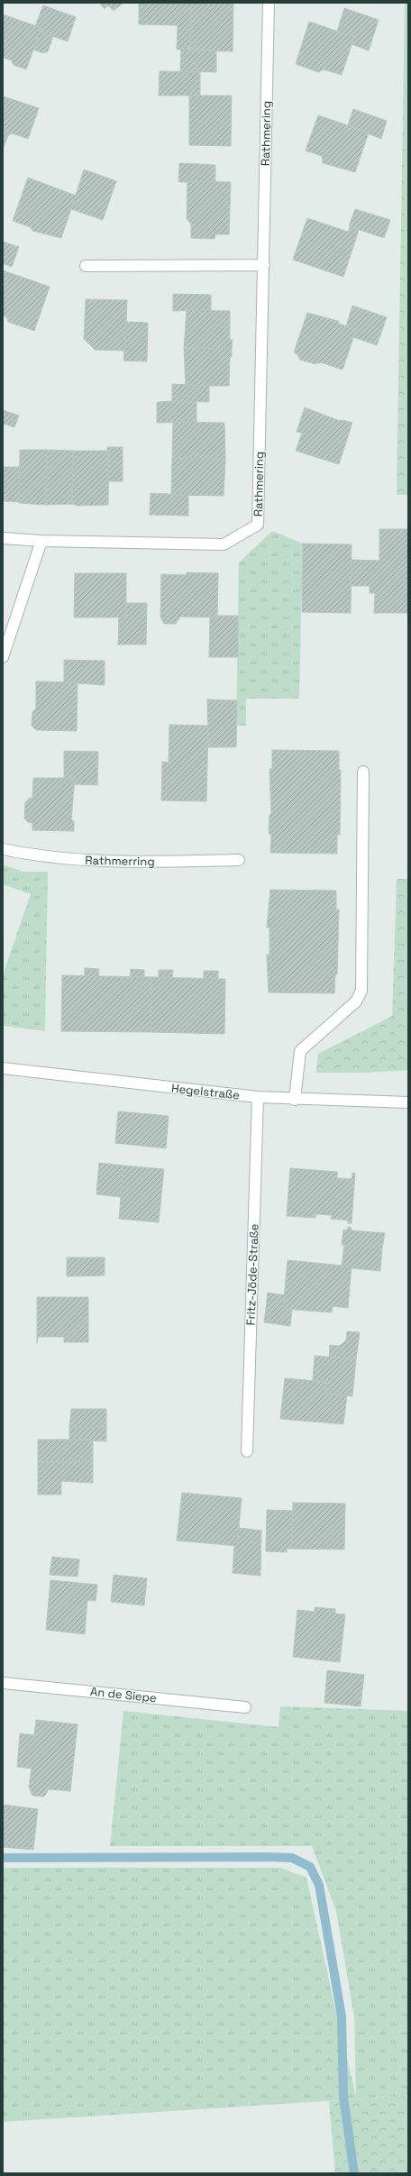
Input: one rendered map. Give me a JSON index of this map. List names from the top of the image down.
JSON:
{
  "streets": {
    "street": [
      "Rathmering",
      "Rathmerring",
      "Hegelstraße",
      "Fritz-Jöde-Straße",
      "An de Siepe"
    ]
  },
  "crossings": [
    ["Hegelstraße", "Fritz-Jöde-Straße"]
  ]
}
